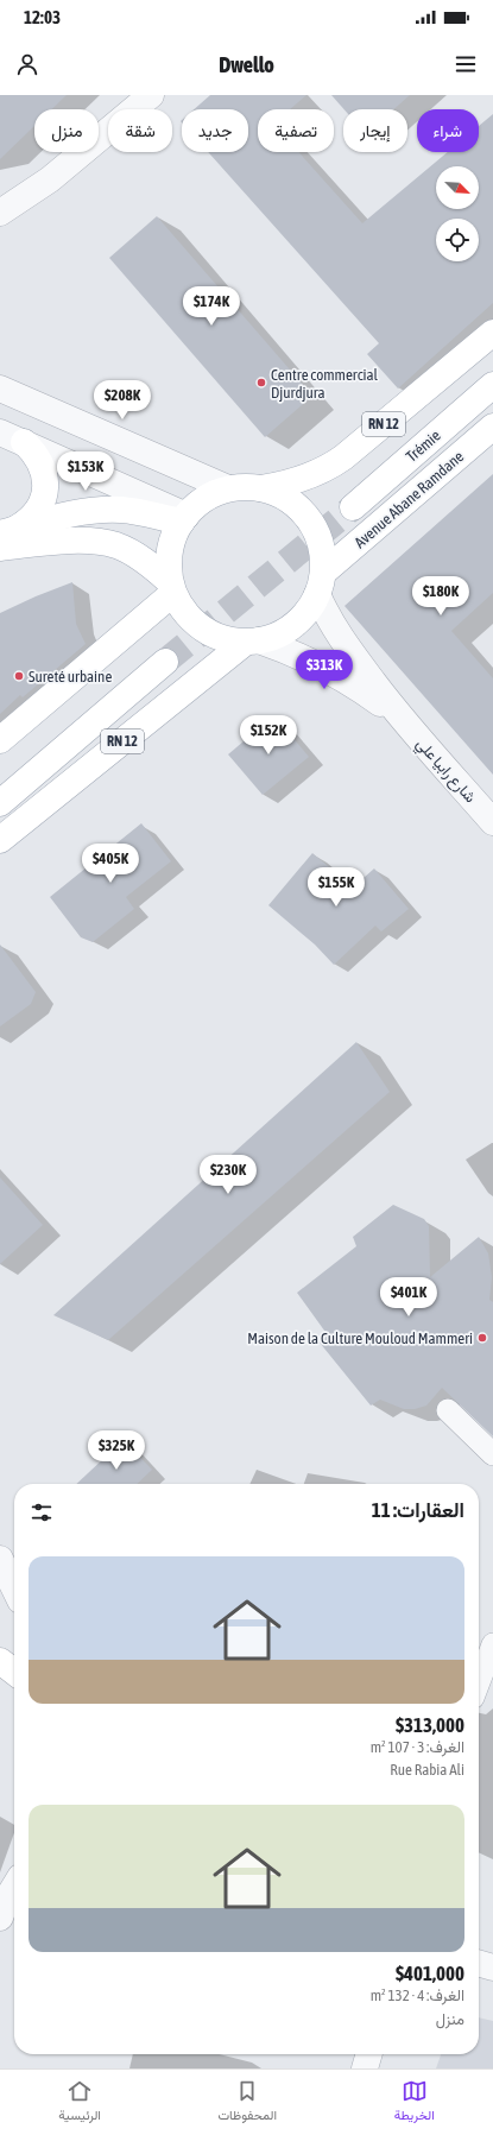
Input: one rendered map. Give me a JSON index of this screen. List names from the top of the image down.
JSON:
{
  "streets": {
    "main road": ["RN 12", "Trémie", "Avenue Abane Ramdane"],
    "street": ["شارع رابيا علي"]
  },
  "crossings": [
    ["RN 12", "Avenue Abane Ramdane"]
  ],
  "places": ["Centre commercial Djurdjura", "Sureté urbaine", "Maison de la Culture Mouloud Mammeri"],
  "north": "bottom right",
  "page": {
    "status": "12:03",
    "header": "Dwello",
    "chip": [
      "شراء",
      "إيجار",
      "تصفية",
      "جديد",
      "شقة",
      "منزل"
    ],
    "price": [
      "$174K",
      "$208K",
      "$153K",
      "$180K",
      "$313K",
      "$152K",
      "$405K",
      "$155K",
      "$230K",
      "$401K",
      "$325K"
    ],
    "heading": "العقارات: 11",
    "list": [
      {
        "name": "$313,000",
        "note": "الغرف: 3 · 107 m² · Rue Rabia Ali"
      },
      {
        "name": "$401,000",
        "note": "الغرف: 4 · 132 m² · منزل"
      }
    ],
    "tabs": ["الخريطة", "المحفوظات", "الرئيسية"]
  }
}
